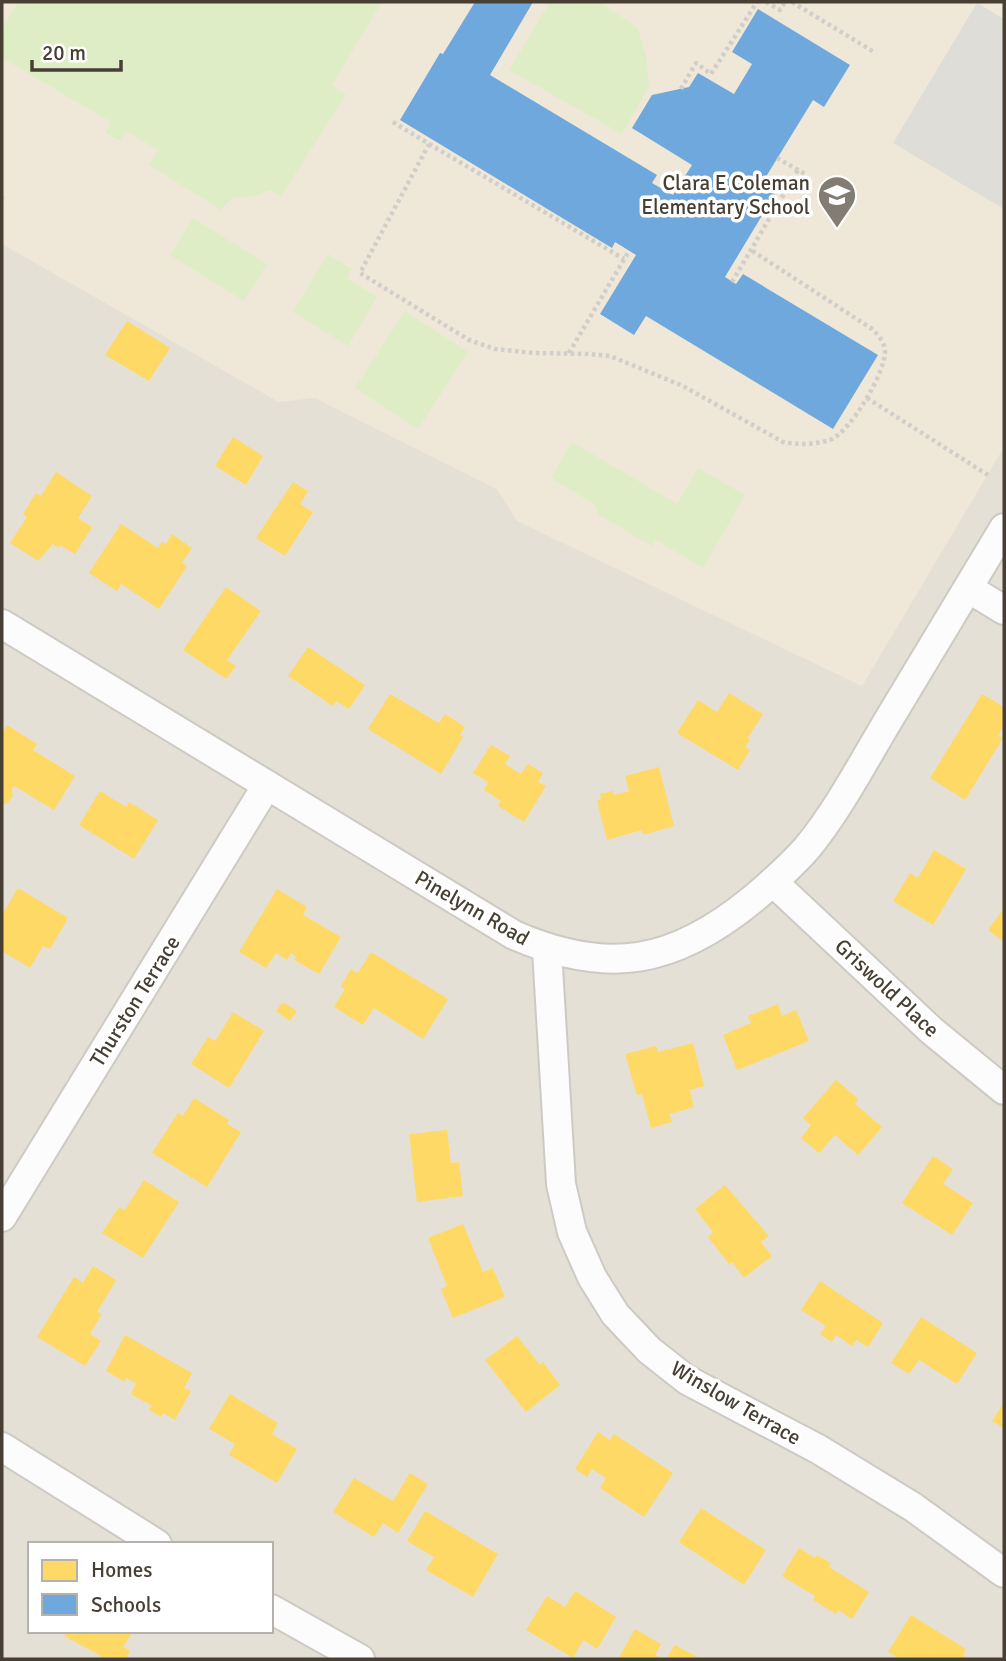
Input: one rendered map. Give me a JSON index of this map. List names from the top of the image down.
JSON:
{
  "streets": {
    "street": [
      "Pinelynn Road",
      "Griswold Place",
      "Thurston Terrace",
      "Winslow Terrace"
    ]
  },
  "crossings": [
    ["Pinelynn Road", "Griswold Place"],
    ["Pinelynn Road", "Thurston Terrace"],
    ["Pinelynn Road", "Winslow Terrace"]
  ],
  "places": {
    "school or university": ["Clara E Coleman Elementary School"]
  },
  "legend": ["Homes", "Schools"],
  "scale_bar": "20 m"
}
